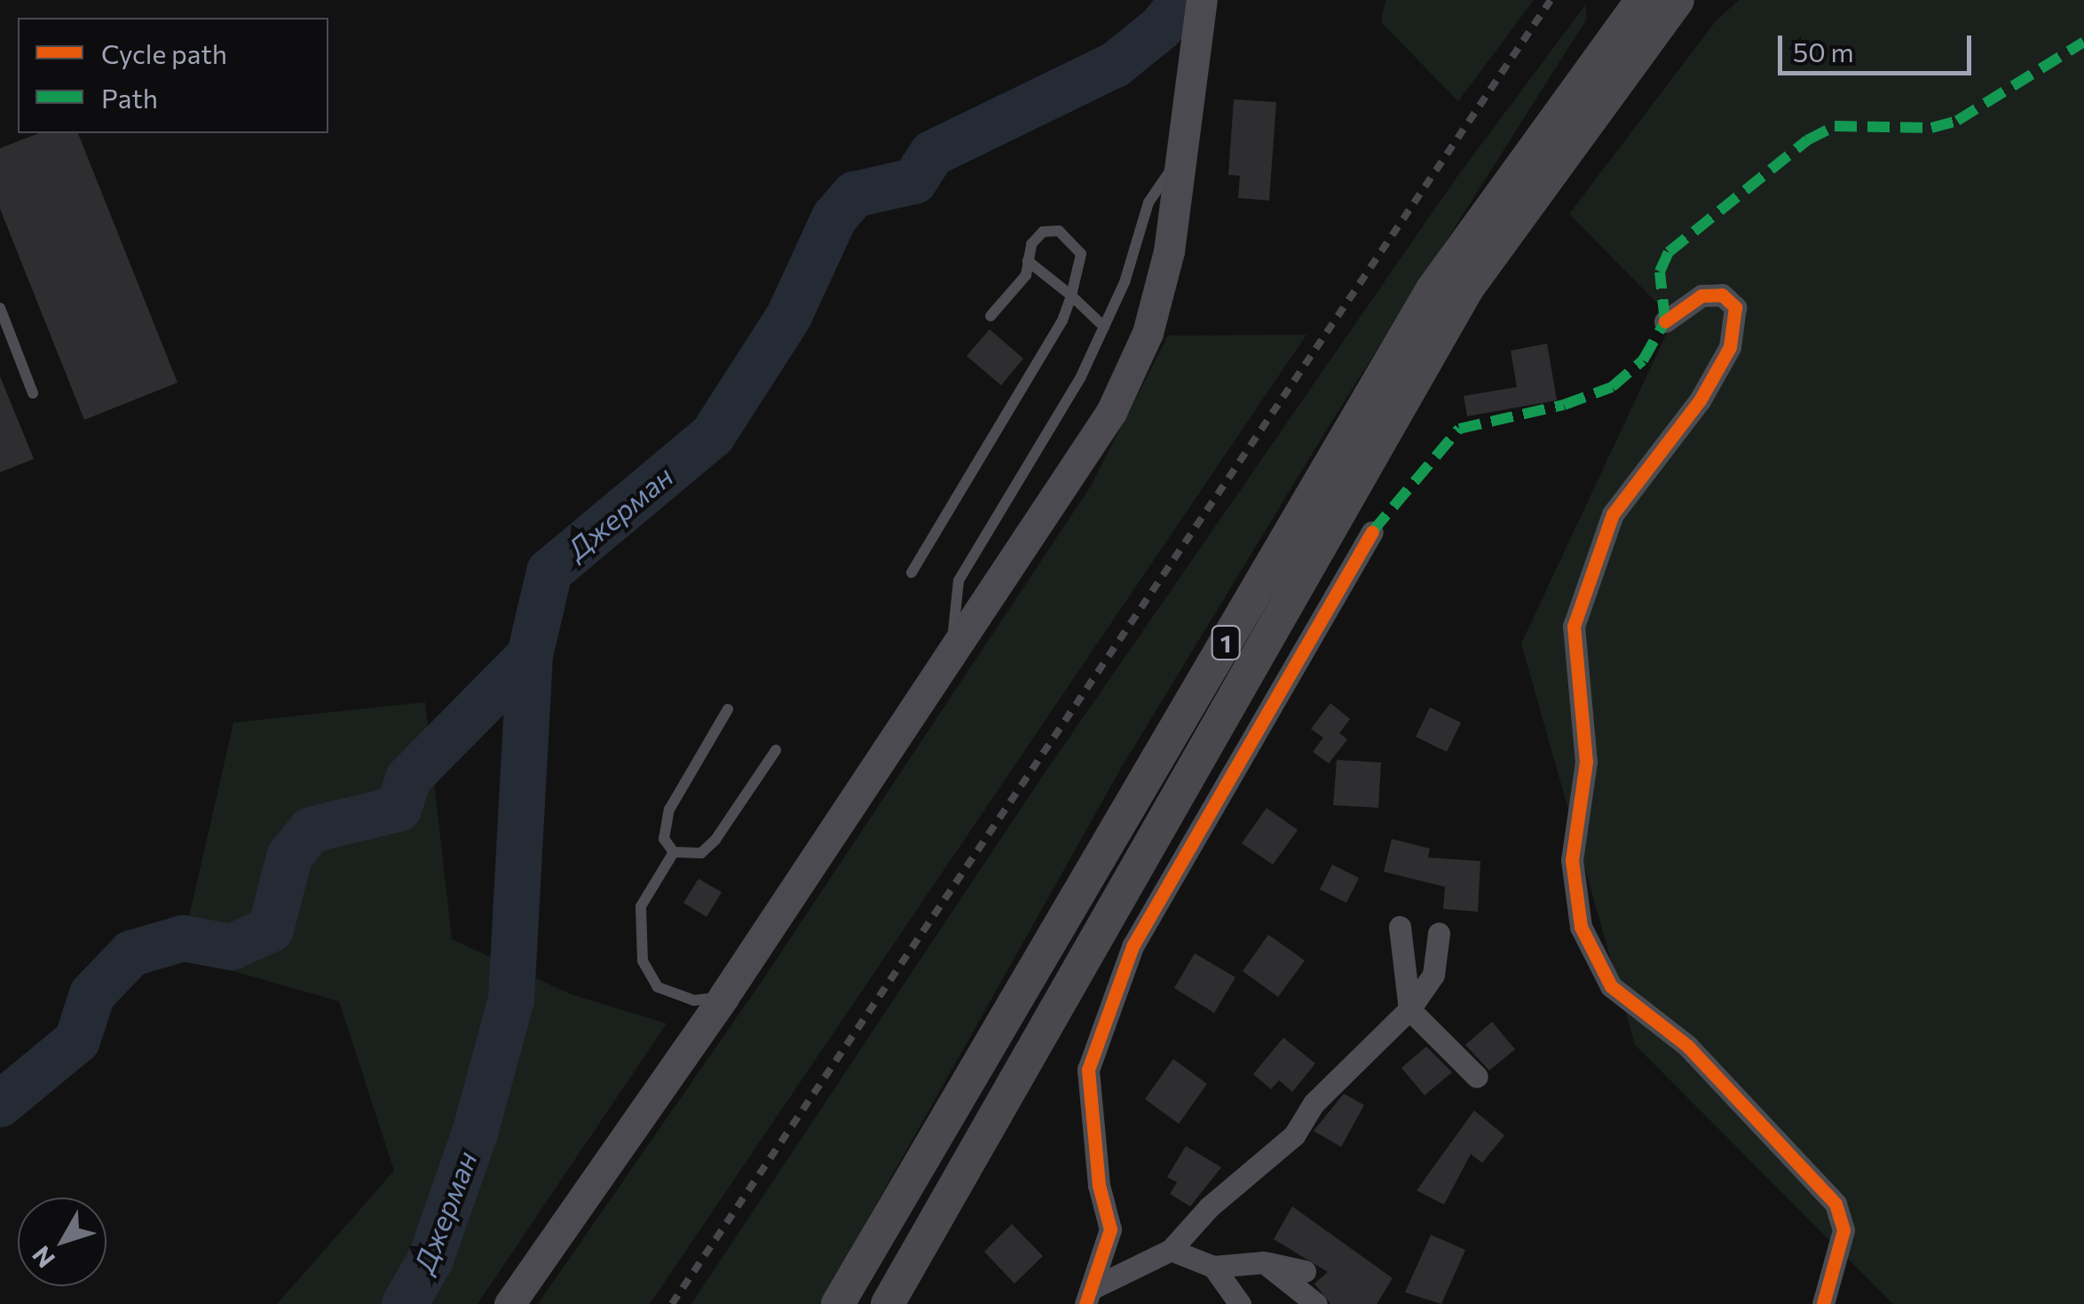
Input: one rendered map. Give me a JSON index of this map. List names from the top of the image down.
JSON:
{
  "streets": {
    "main road": ["1"]
  },
  "water": ["Джерман"],
  "legend": ["Cycle path", "Path"],
  "scale_bar": "50 m",
  "north": "bottom left"
}
